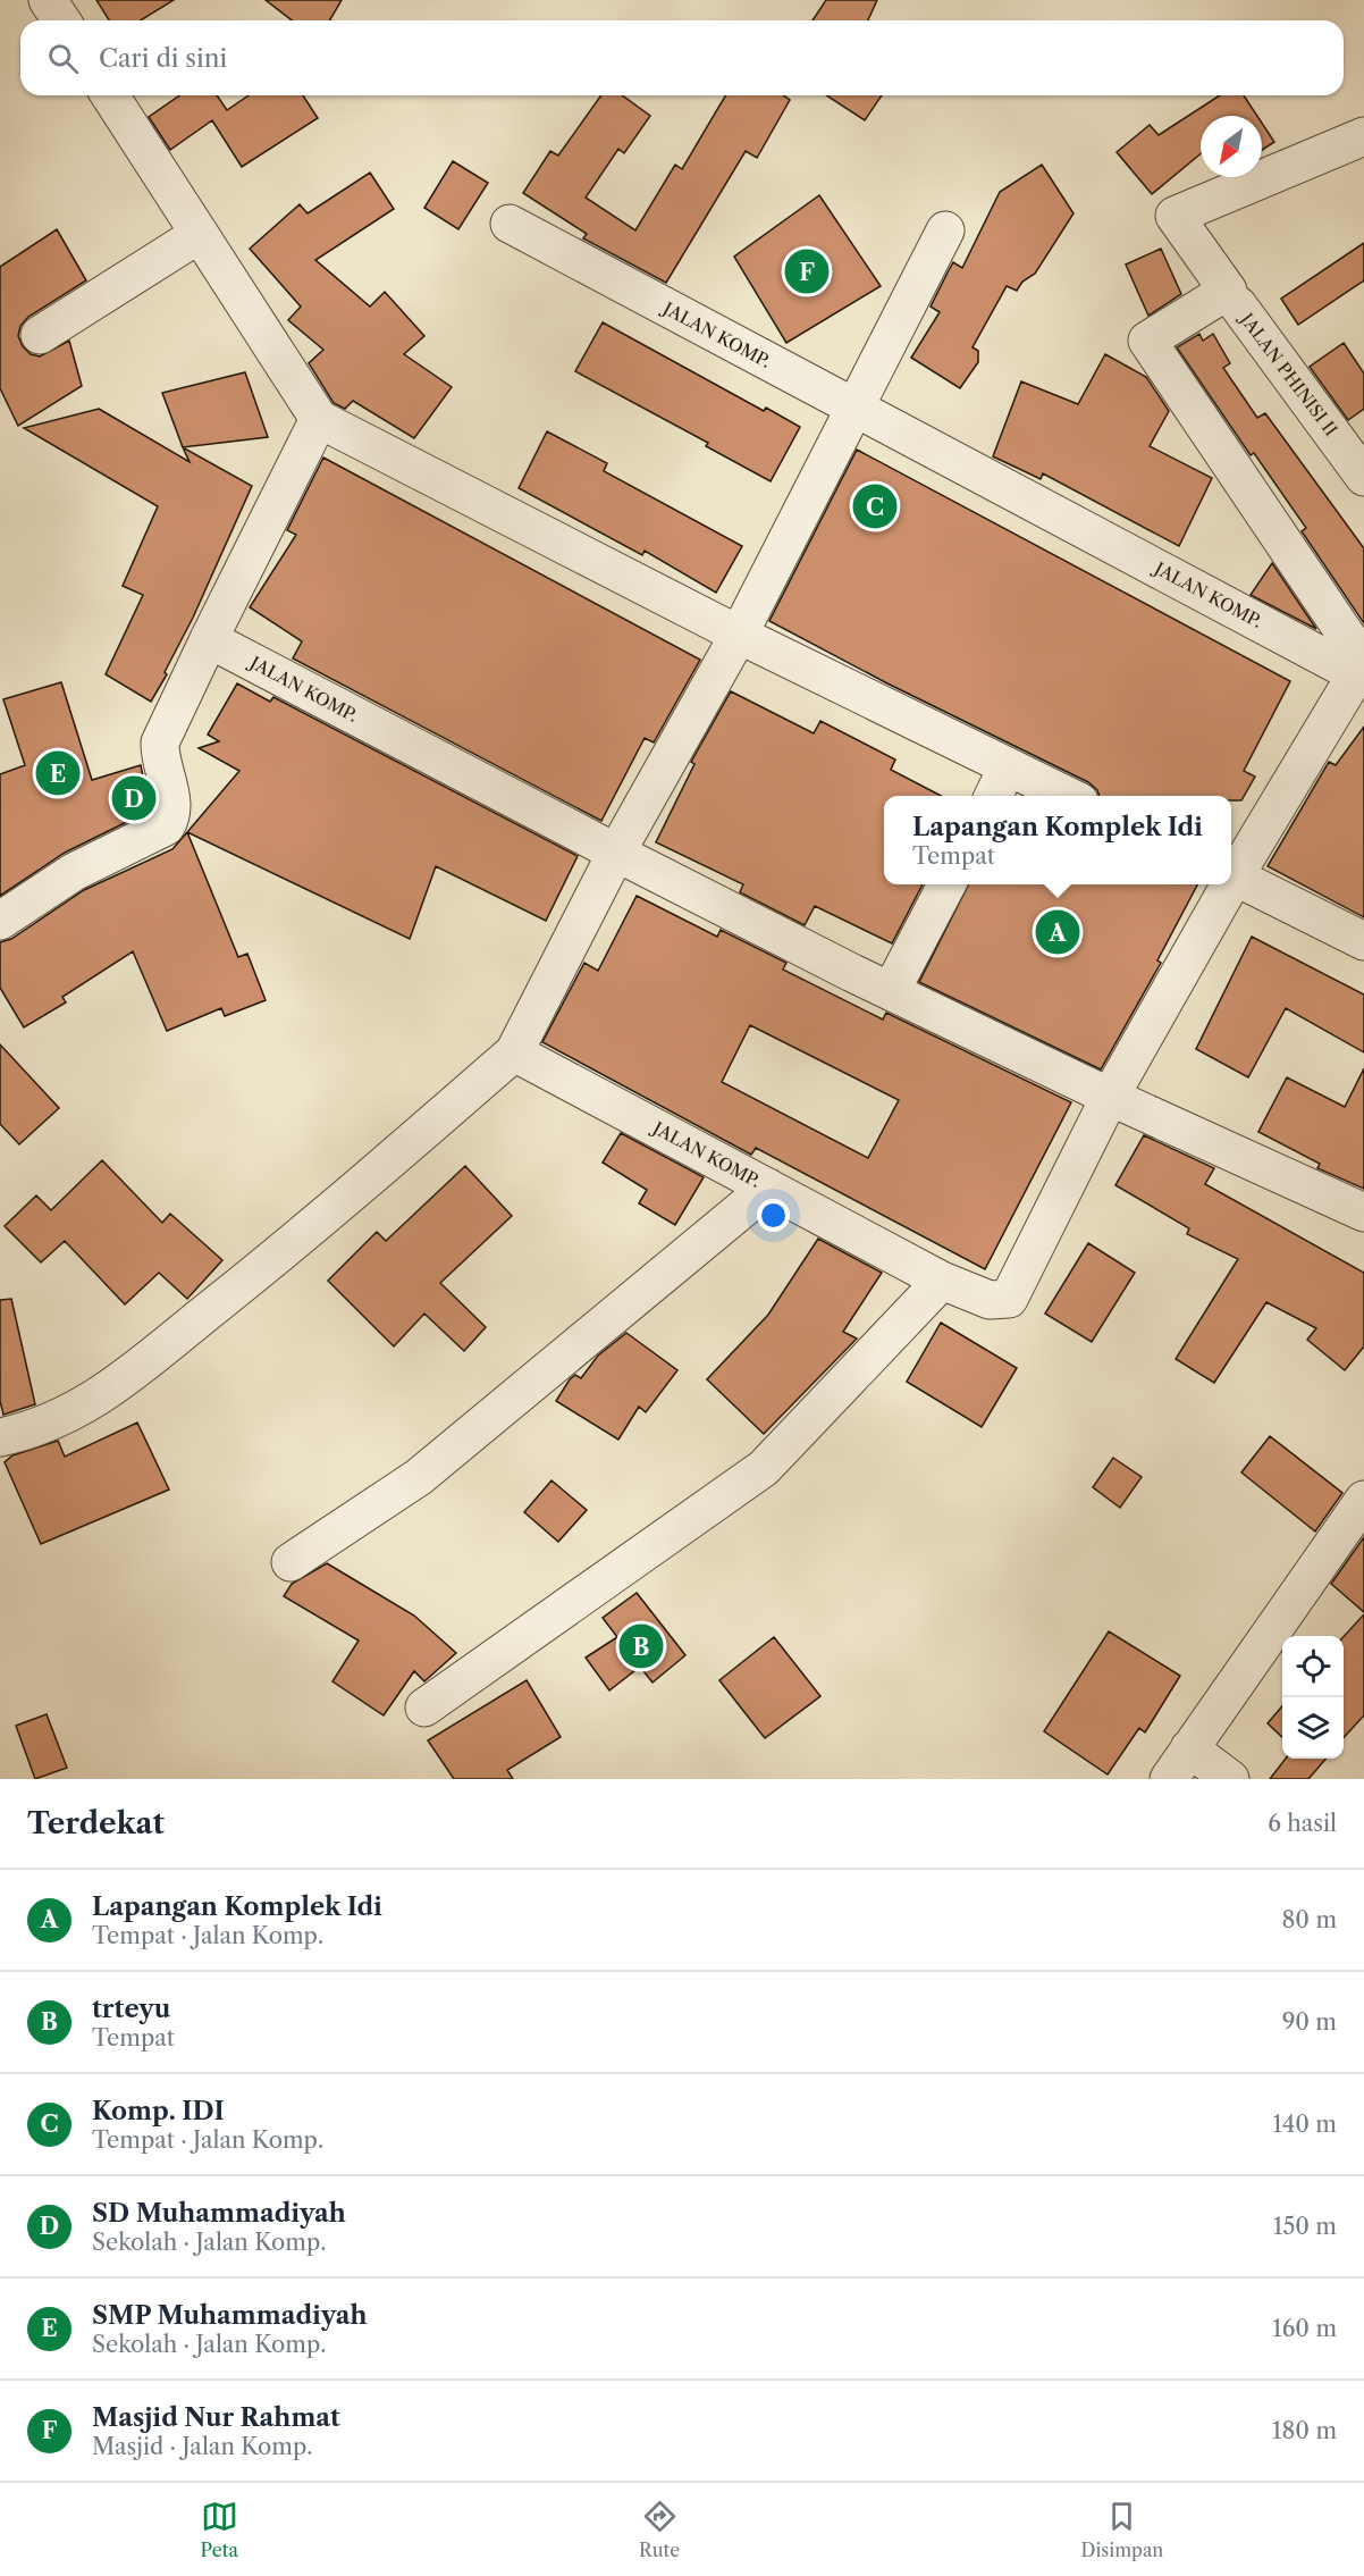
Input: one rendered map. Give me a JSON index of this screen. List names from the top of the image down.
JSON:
{
  "streets": {
    "street": ["JALAN KOMP.", "JALAN PHINISI II"]
  },
  "north": "bottom left",
  "page": {
    "search": "Cari di sini",
    "pins": [
      "F",
      "C",
      "E",
      "D",
      "A",
      "B"
    ],
    "popup": ["Lapangan Komplek Idi", "Tempat"],
    "heading": ["Terdekat", "6 hasil"],
    "list": [
      {
        "mark": "A",
        "name": "Lapangan Komplek Idi",
        "note": "Tempat · Jalan Komp.",
        "value": "80 m"
      },
      {
        "mark": "B",
        "name": "trteyu",
        "note": "Tempat",
        "value": "90 m"
      },
      {
        "mark": "C",
        "name": "Komp. IDI",
        "note": "Tempat · Jalan Komp.",
        "value": "140 m"
      },
      {
        "mark": "D",
        "name": "SD Muhammadiyah",
        "note": "Sekolah · Jalan Komp.",
        "value": "150 m"
      },
      {
        "mark": "E",
        "name": "SMP Muhammadiyah",
        "note": "Sekolah · Jalan Komp.",
        "value": "160 m"
      },
      {
        "mark": "F",
        "name": "Masjid Nur Rahmat",
        "note": "Masjid · Jalan Komp.",
        "value": "180 m"
      }
    ],
    "nav": ["Peta", "Rute", "Disimpan"]
  }
}
